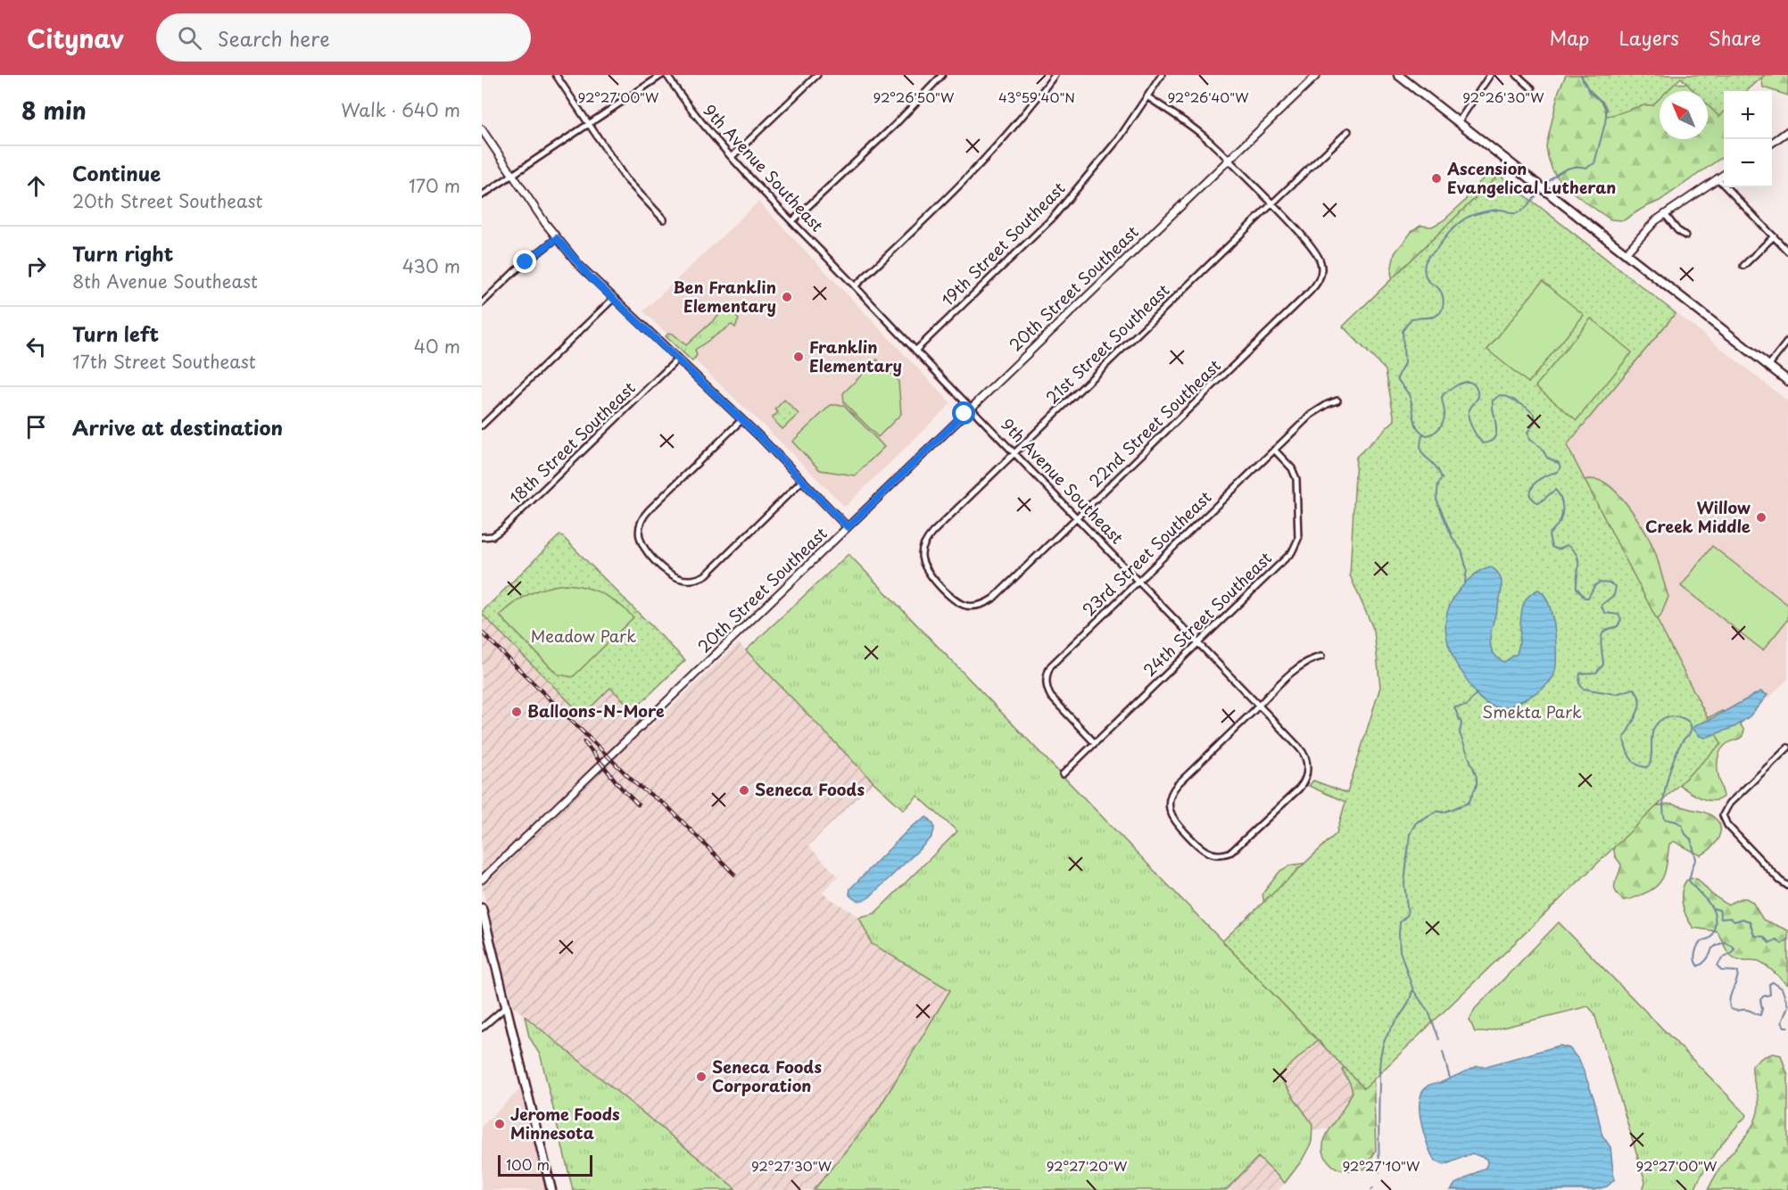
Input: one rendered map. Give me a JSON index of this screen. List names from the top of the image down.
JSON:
{
  "streets": {
    "street": [
      "9th Avenue Southeast",
      "19th Street Southeast",
      "20th Street Southeast",
      "21st Street Southeast",
      "22nd Street Southeast",
      "18th Street Southeast",
      "23rd Street Southeast",
      "24th Street Southeast"
    ]
  },
  "crossings": [
    ["9th Avenue Southeast", "19th Street Southeast"],
    ["9th Avenue Southeast", "20th Street Southeast"],
    ["9th Avenue Southeast", "21st Street Southeast"],
    ["9th Avenue Southeast", "22nd Street Southeast"],
    ["9th Avenue Southeast", "23rd Street Southeast"],
    ["9th Avenue Southeast", "24th Street Southeast"],
    ["21st Street Southeast", "22nd Street Southeast"],
    ["23rd Street Southeast", "24th Street Southeast"]
  ],
  "parks": ["Meadow Park", "Smekta Park"],
  "places": [
    "Ascension Evangelical Lutheran",
    "Ben Franklin Elementary",
    "Franklin Elementary",
    "Willow Creek Middle",
    "Balloons-N-More",
    "Seneca Foods",
    "Seneca Foods Corporation",
    "Jerome Foods Minnesota"
  ],
  "scale_bar": "100 m",
  "north": "top left",
  "page": {
    "header": "Citynav",
    "search": "Search here",
    "nav": ["Map", "Layers", "Share"],
    "heading": ["8 min", "Walk · 640 m"],
    "map_buttons": ["+", "−"],
    "list": [
      ["Continue", "20th Street Southeast", "170 m"],
      ["Turn right", "8th Avenue Southeast", "430 m"],
      ["Turn left", "17th Street Southeast", "40 m"],
      "Arrive at destination"
    ],
    "scale": "100 m"
  },
  "coordinates": [
    "43°59'40\"N",
    "92°26'50\"W",
    "92°26'30\"W",
    "92°27'00\"W",
    "92°26'40\"W",
    "92°27'30\"W",
    "92°27'20\"W",
    "92°27'10\"W"
  ]
}
